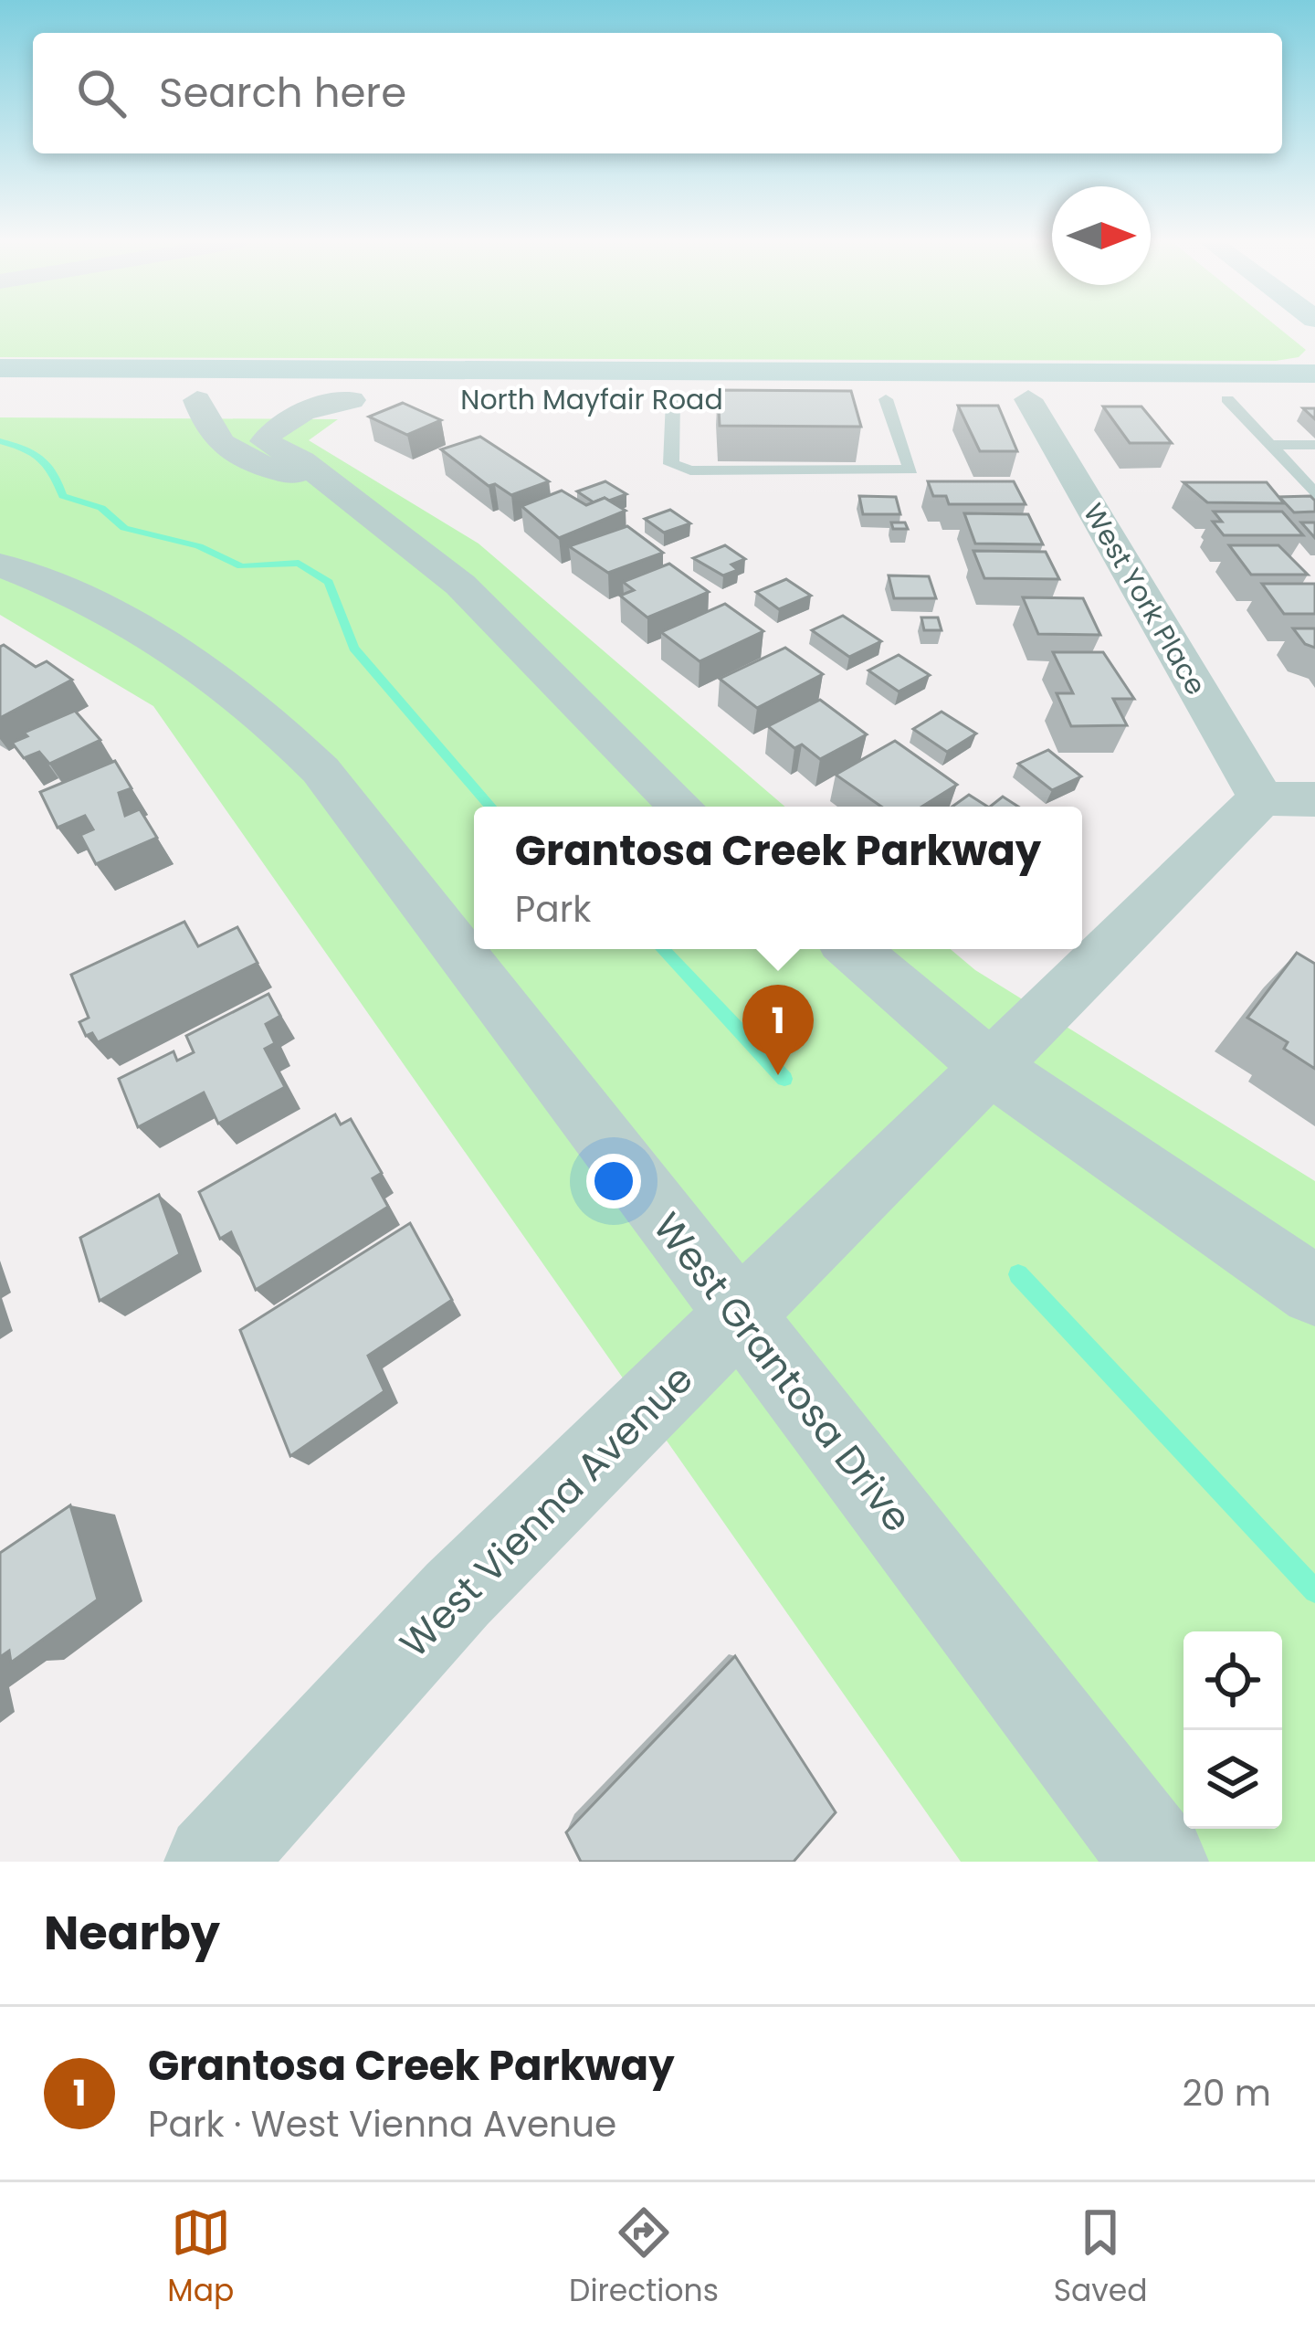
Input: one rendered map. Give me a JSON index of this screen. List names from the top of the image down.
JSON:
{
  "streets": {
    "main road": ["North Mayfair Road"],
    "street": ["West York Place", "West Grantosa Drive", "West Vienna Avenue"]
  },
  "crossings": [
    ["North Mayfair Road", "West York Place"],
    ["West York Place", "West Vienna Avenue"],
    ["West Grantosa Drive", "West Vienna Avenue"]
  ],
  "north": "right",
  "page": {
    "search": "Search here",
    "popup": ["Grantosa Creek Parkway", "Park"],
    "pins": "1",
    "heading": "Nearby",
    "list": [
      {
        "mark": "1",
        "name": "Grantosa Creek Parkway",
        "note": "Park · West Vienna Avenue",
        "value": "20 m"
      }
    ],
    "nav": ["Map", "Directions", "Saved"]
  }
}
